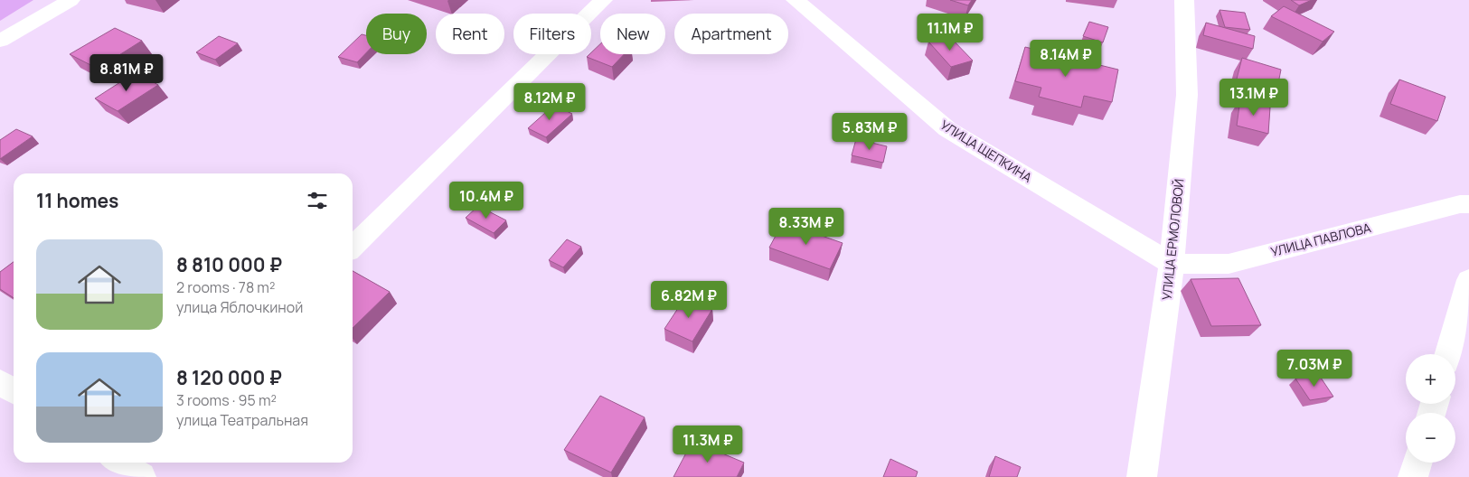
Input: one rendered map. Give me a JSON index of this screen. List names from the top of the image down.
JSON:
{
  "streets": {
    "street": ["УЛИЦА ЩЕПКИНА", "УЛИЦА ЕРМОЛОВОЙ", "УЛИЦА ПАВЛОВА"]
  },
  "crossings": [
    ["УЛИЦА ЩЕПКИНА", "УЛИЦА ЕРМОЛОВОЙ"],
    ["УЛИЦА ЩЕПКИНА", "УЛИЦА ПАВЛОВА"],
    ["УЛИЦА ЕРМОЛОВОЙ", "УЛИЦА ПАВЛОВА"]
  ],
  "page": {
    "price": [
      "11.1M ₽",
      "8.14M ₽",
      "8.81M ₽",
      "13.1M ₽",
      "8.12M ₽",
      "5.83M ₽",
      "10.4M ₽",
      "8.33M ₽",
      "6.82M ₽",
      "7.03M ₽",
      "11.3M ₽"
    ],
    "chip": [
      "Buy",
      "Rent",
      "Filters",
      "New",
      "Apartment"
    ],
    "heading": "11 homes",
    "list": [
      {
        "name": "8 810 000 ₽",
        "note": "2 rooms · 78 m² · улица Яблочкиной"
      },
      {
        "name": "8 120 000 ₽",
        "note": "3 rooms · 95 m² · улица Театральная"
      }
    ],
    "map_buttons": ["+", "−"]
  }
}
